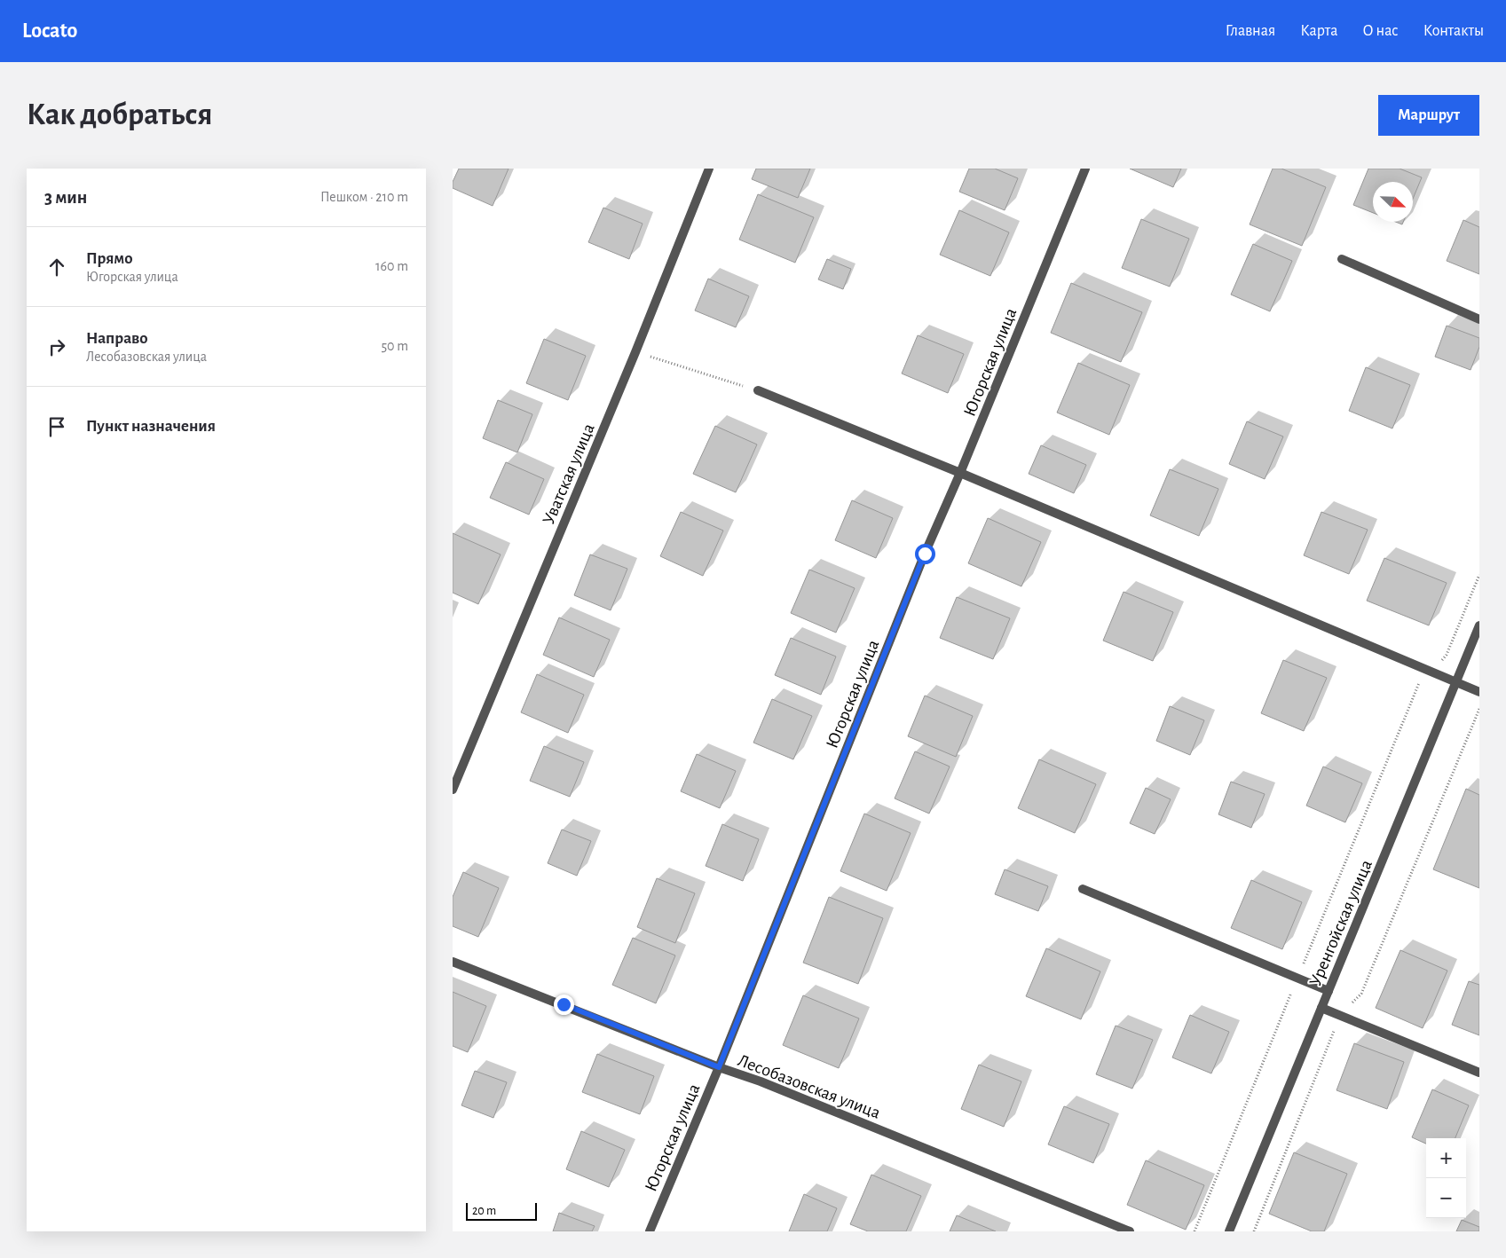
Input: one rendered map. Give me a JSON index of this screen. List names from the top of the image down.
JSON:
{
  "streets": {
    "street": [
      "Югорская улица",
      "Уватская улица",
      "Уренгойская улица",
      "Лесобазовская улица"
    ]
  },
  "crossings": [
    ["Югорская улица", "Лесобазовская улица"]
  ],
  "scale_bar": "20 m",
  "north": "bottom right",
  "page": {
    "header": "Locato",
    "nav": [
      "Главная",
      "Карта",
      "О нас",
      "Контакты"
    ],
    "buttons": "Маршрут",
    "title": "Как добраться",
    "heading": ["3 мин", "Пешком · 210 m"],
    "list": [
      ["Прямо", "Югорская улица", "160 m"],
      ["Направо", "Лесобазовская улица", "50 m"],
      "Пункт назначения"
    ],
    "map_buttons": ["+", "−"],
    "scale": "20 m"
  }
}
